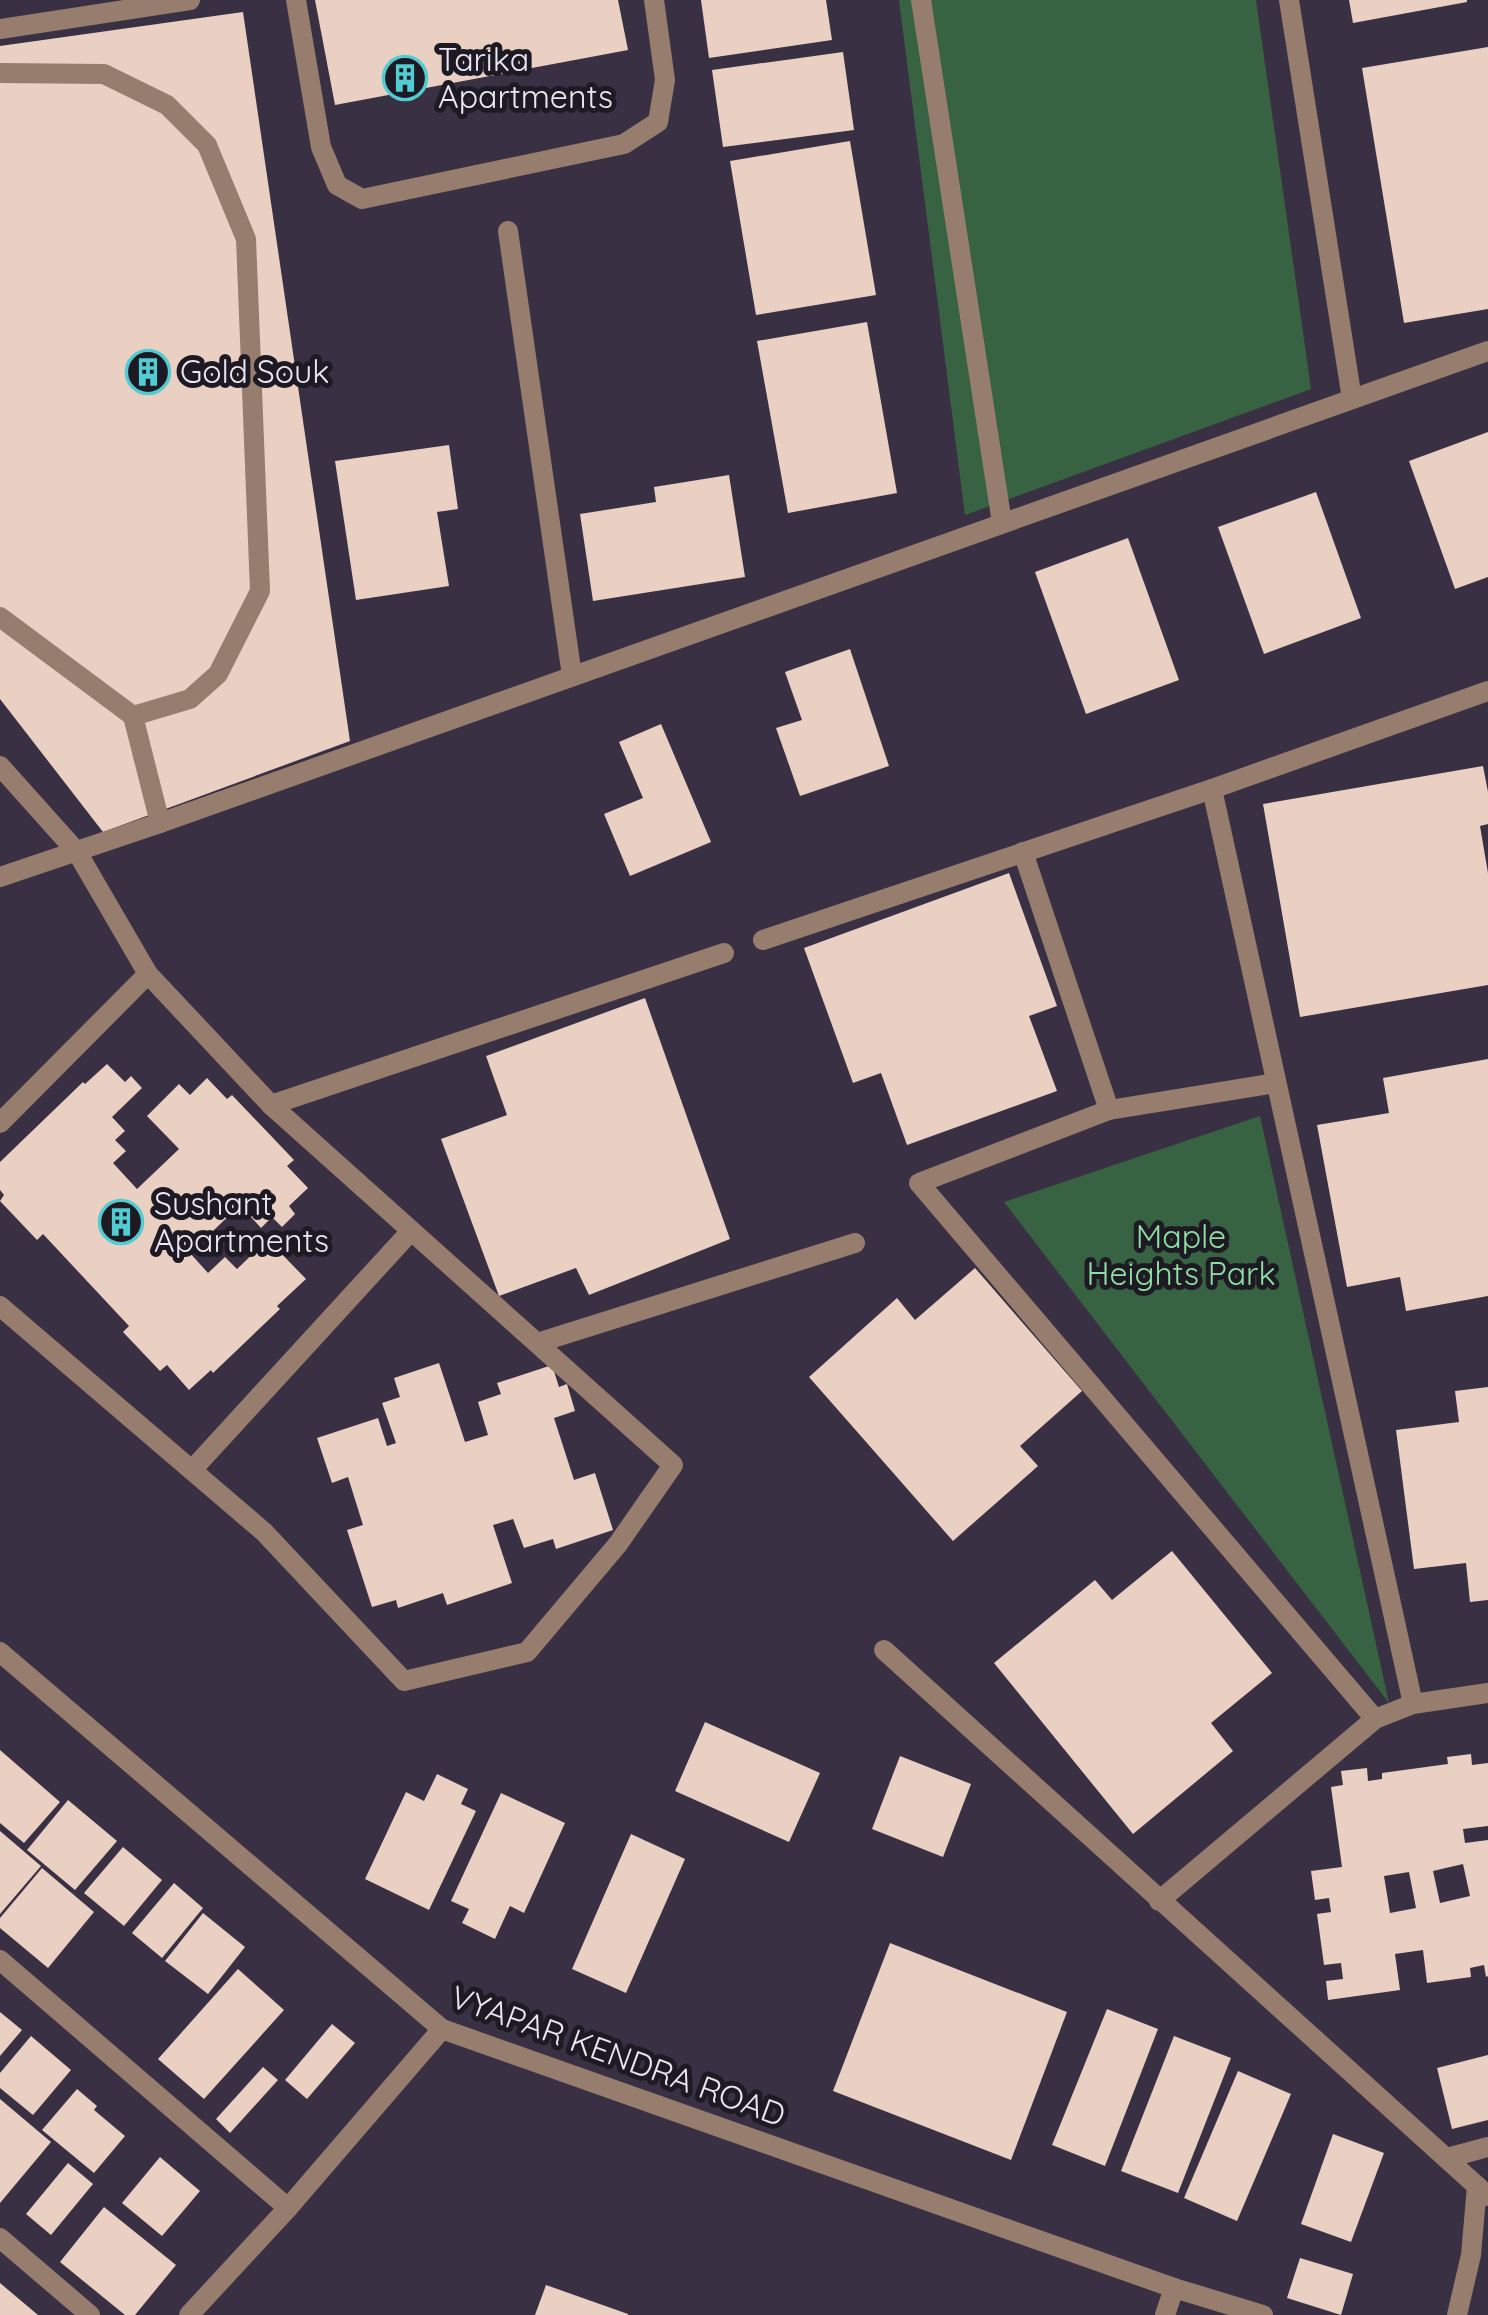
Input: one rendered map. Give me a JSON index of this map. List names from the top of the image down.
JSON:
{
  "streets": {
    "street": ["VYAPAR KENDRA ROAD"]
  },
  "parks": ["Maple Heights Park"],
  "places": {
    "building": ["Tarika Apartments", "Gold Souk", "Sushant Apartments"]
  }
}
